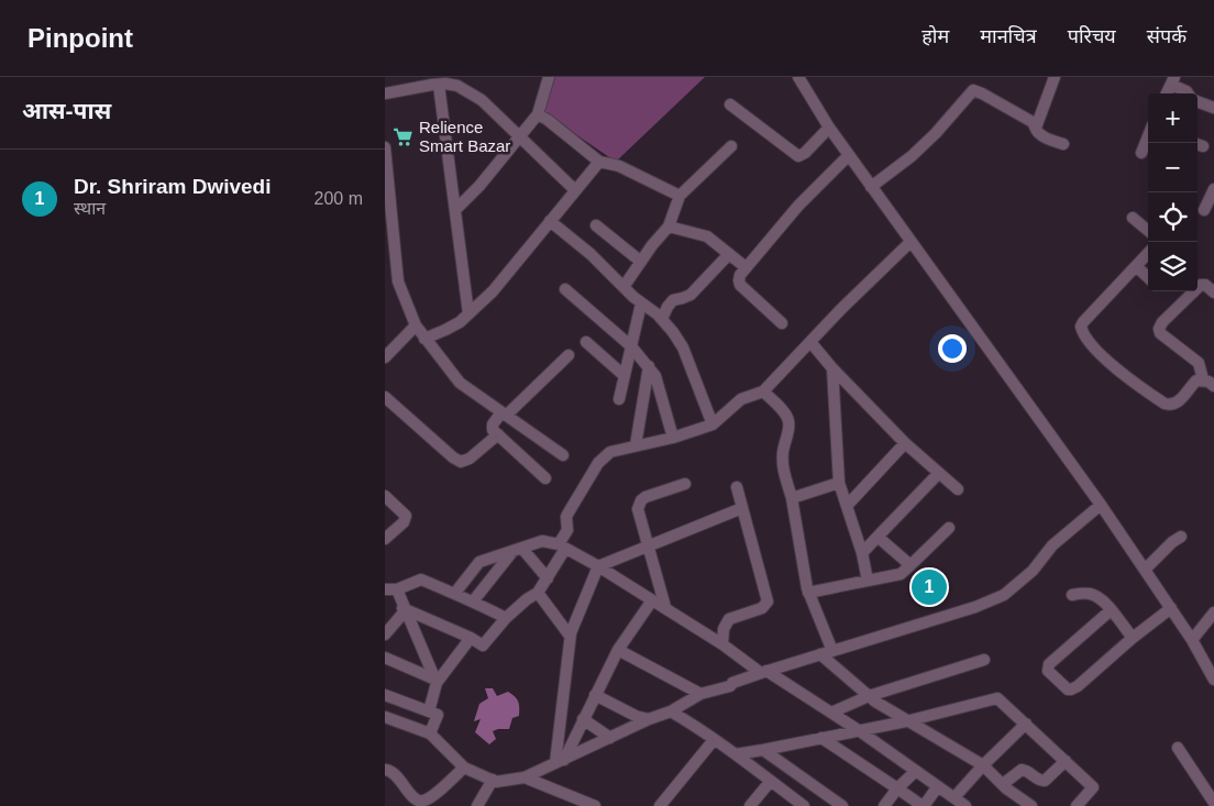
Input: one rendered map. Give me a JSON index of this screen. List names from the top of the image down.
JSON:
{
  "places": {
    "supermarket": ["Relience Smart Bazar"]
  },
  "page": {
    "header": "Pinpoint",
    "nav": [
      "होम",
      "मानचित्र",
      "परिचय",
      "संपर्क"
    ],
    "heading": "आस-पास",
    "map_buttons": ["+", "−"],
    "list": [
      {
        "mark": "1",
        "name": "Dr. Shriram Dwivedi",
        "note": "स्थान",
        "value": "200 m"
      }
    ],
    "pins": "1"
  }
}
